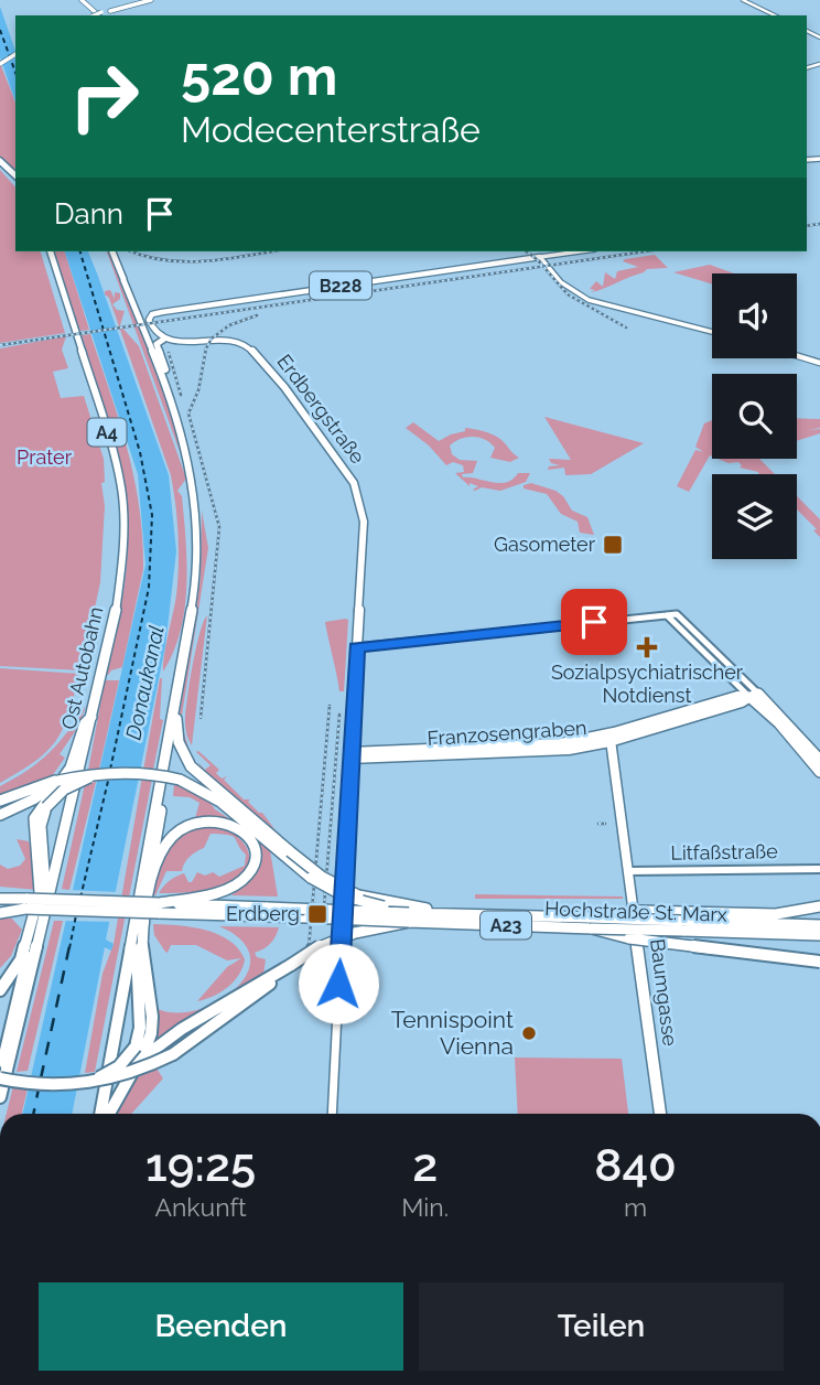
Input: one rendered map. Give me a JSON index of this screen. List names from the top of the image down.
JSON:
{
  "streets": {
    "highway": [
      "A4",
      "Ost Autobahn",
      "Hochstraße St. Marx",
      "A23"
    ],
    "main road": [
      "B228",
      "Erdbergstraße",
      "Franzosengraben",
      "Litfaßstraße",
      "Baumgasse"
    ]
  },
  "crossings": [
    ["B228", "Erdbergstraße"],
    ["Erdbergstraße", "Franzosengraben"],
    ["Franzosengraben", "Baumgasse"],
    ["Litfaßstraße", "Baumgasse"],
    ["Hochstraße St. Marx", "A23"]
  ],
  "water": ["Donaukanal"],
  "parks": ["Prater"],
  "places": {
    "transit": ["Gasometer", "Erdberg"],
    "health": ["Sozialpsychiatrischer Notdienst"],
    "other": ["Tennispoint Vienna"]
  },
  "page": {
    "turn": ["520 m", "Modecenterstraße"],
    "then": "Dann",
    "eta": [
      "19:25",
      "Ankunft",
      "2",
      "Min.",
      "840",
      "m"
    ],
    "buttons": ["Beenden", "Teilen"]
  }
}
